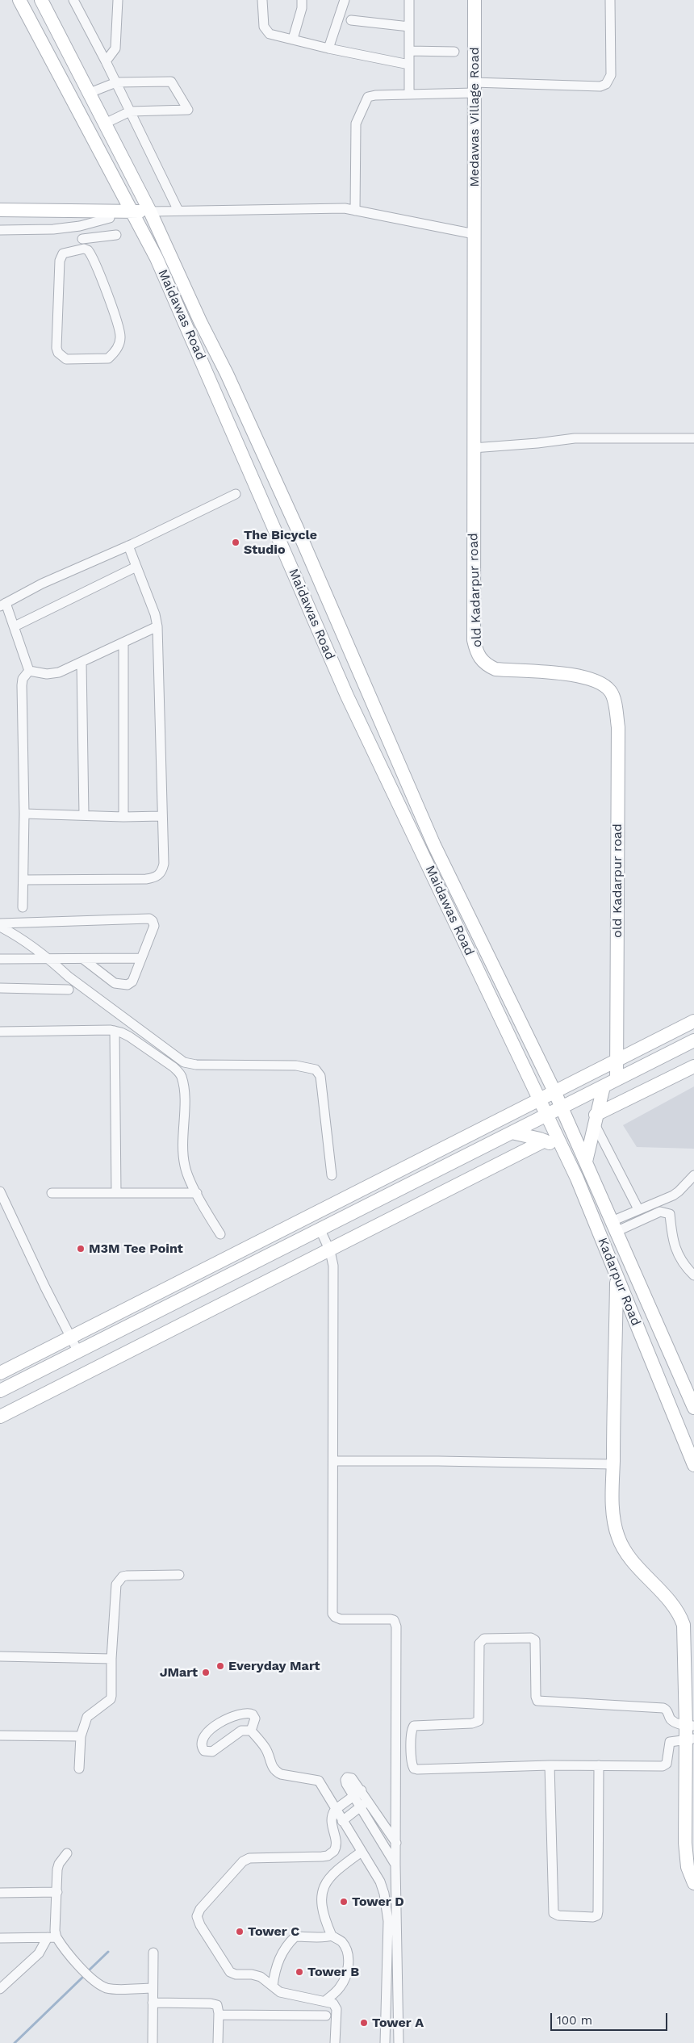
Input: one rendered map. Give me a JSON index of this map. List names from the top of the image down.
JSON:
{
  "streets": {
    "street": [
      "Medawas Village Road",
      "Maidawas Road",
      "old Kadarpur road",
      "Kadarpur Road"
    ]
  },
  "crossings": [
    ["Medawas Village Road", "old Kadarpur road"],
    ["Maidawas Road", "Kadarpur Road"]
  ],
  "places": [
    "The Bicycle Studio",
    "M3M Tee Point",
    "Everyday Mart",
    "JMart",
    "Tower D",
    "Tower C",
    "Tower B",
    "Tower A"
  ],
  "scale_bar": "100 m"
}
